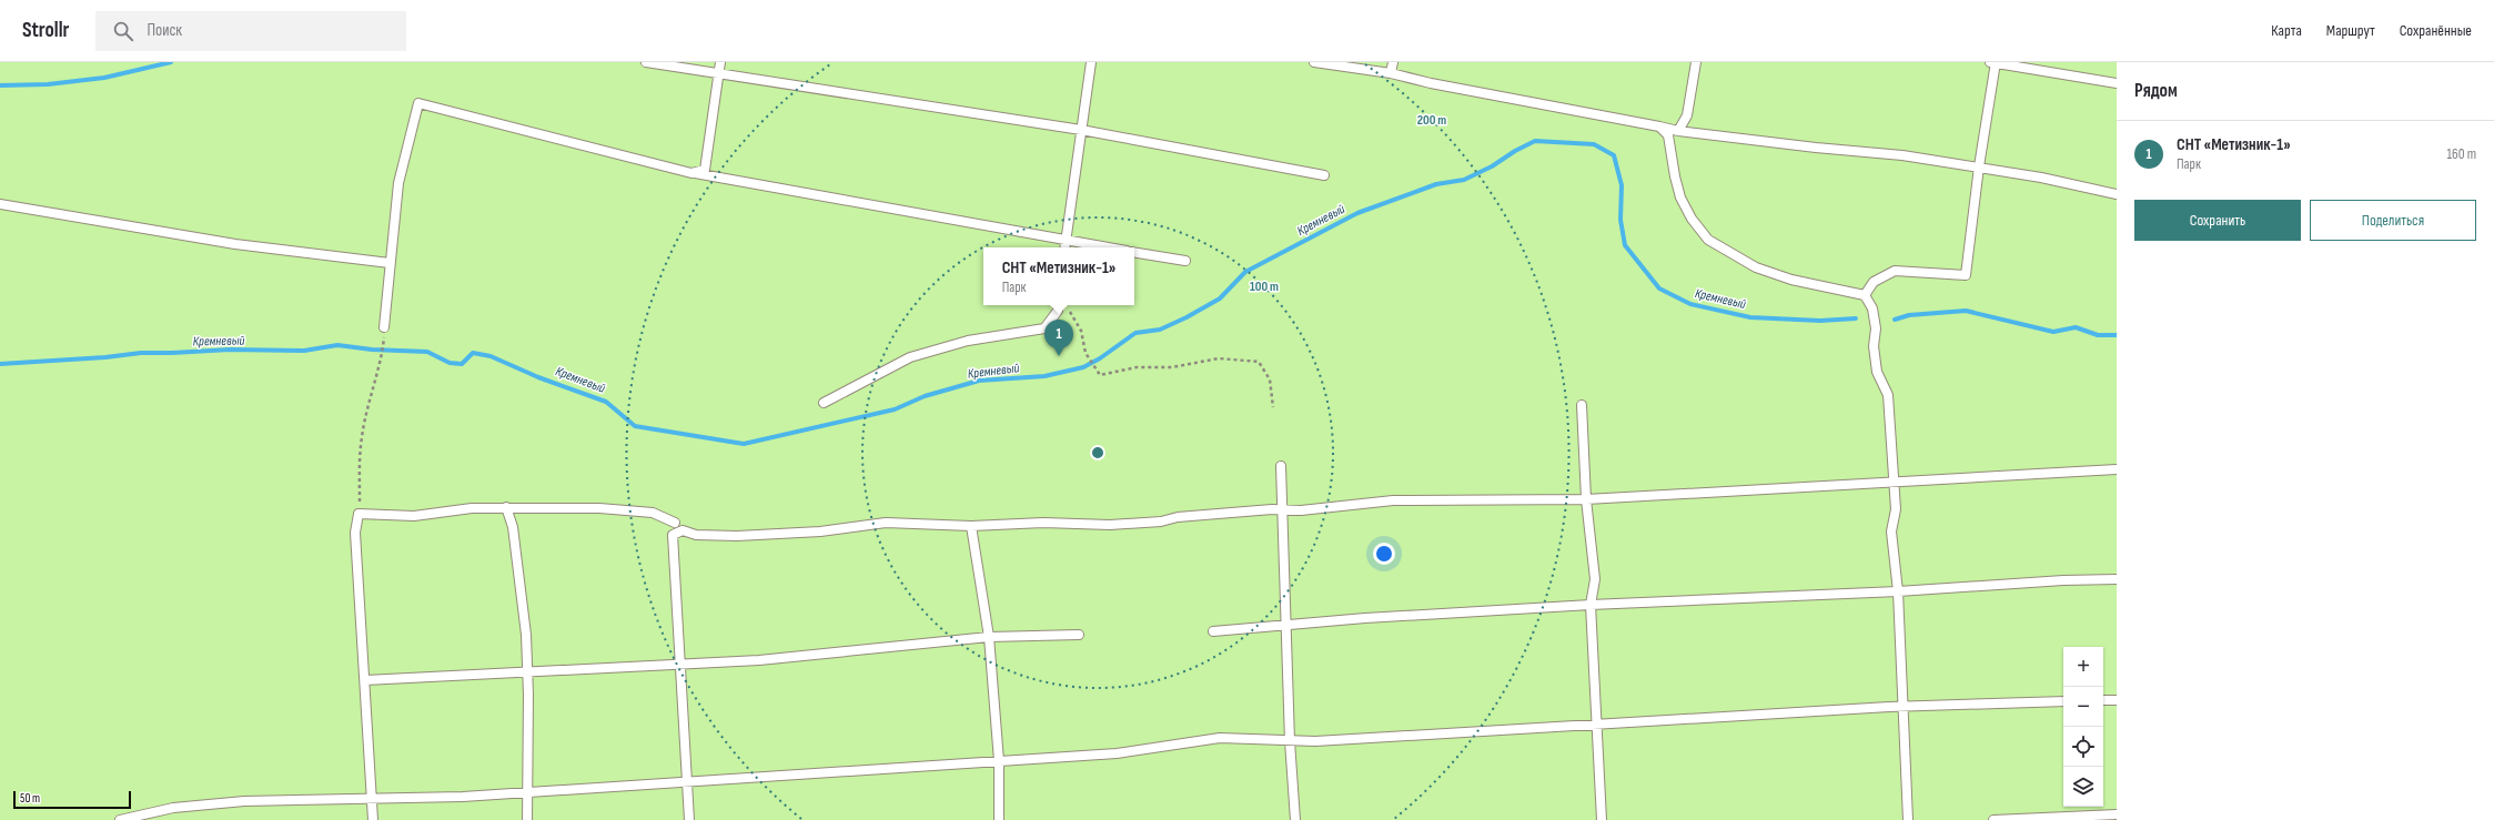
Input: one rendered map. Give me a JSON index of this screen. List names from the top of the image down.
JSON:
{
  "water": ["Кремневый"],
  "scale_bar": "50 m",
  "page": {
    "header": "Strollr",
    "search": "Поиск",
    "nav": ["Карта", "Маршрут", "Сохранённые"],
    "heading": "Рядом",
    "list": [
      {
        "mark": "1",
        "name": "СНТ «Метизник-1»",
        "note": "Парк",
        "value": "160 m"
      }
    ],
    "buttons": ["Сохранить", "Поделиться"],
    "popup": ["СНТ «Метизник-1»", "Парк"],
    "pins": "1",
    "map_buttons": ["+", "−"],
    "scale": "50 m"
  },
  "rings": ["200 m", "100 m"]
}
